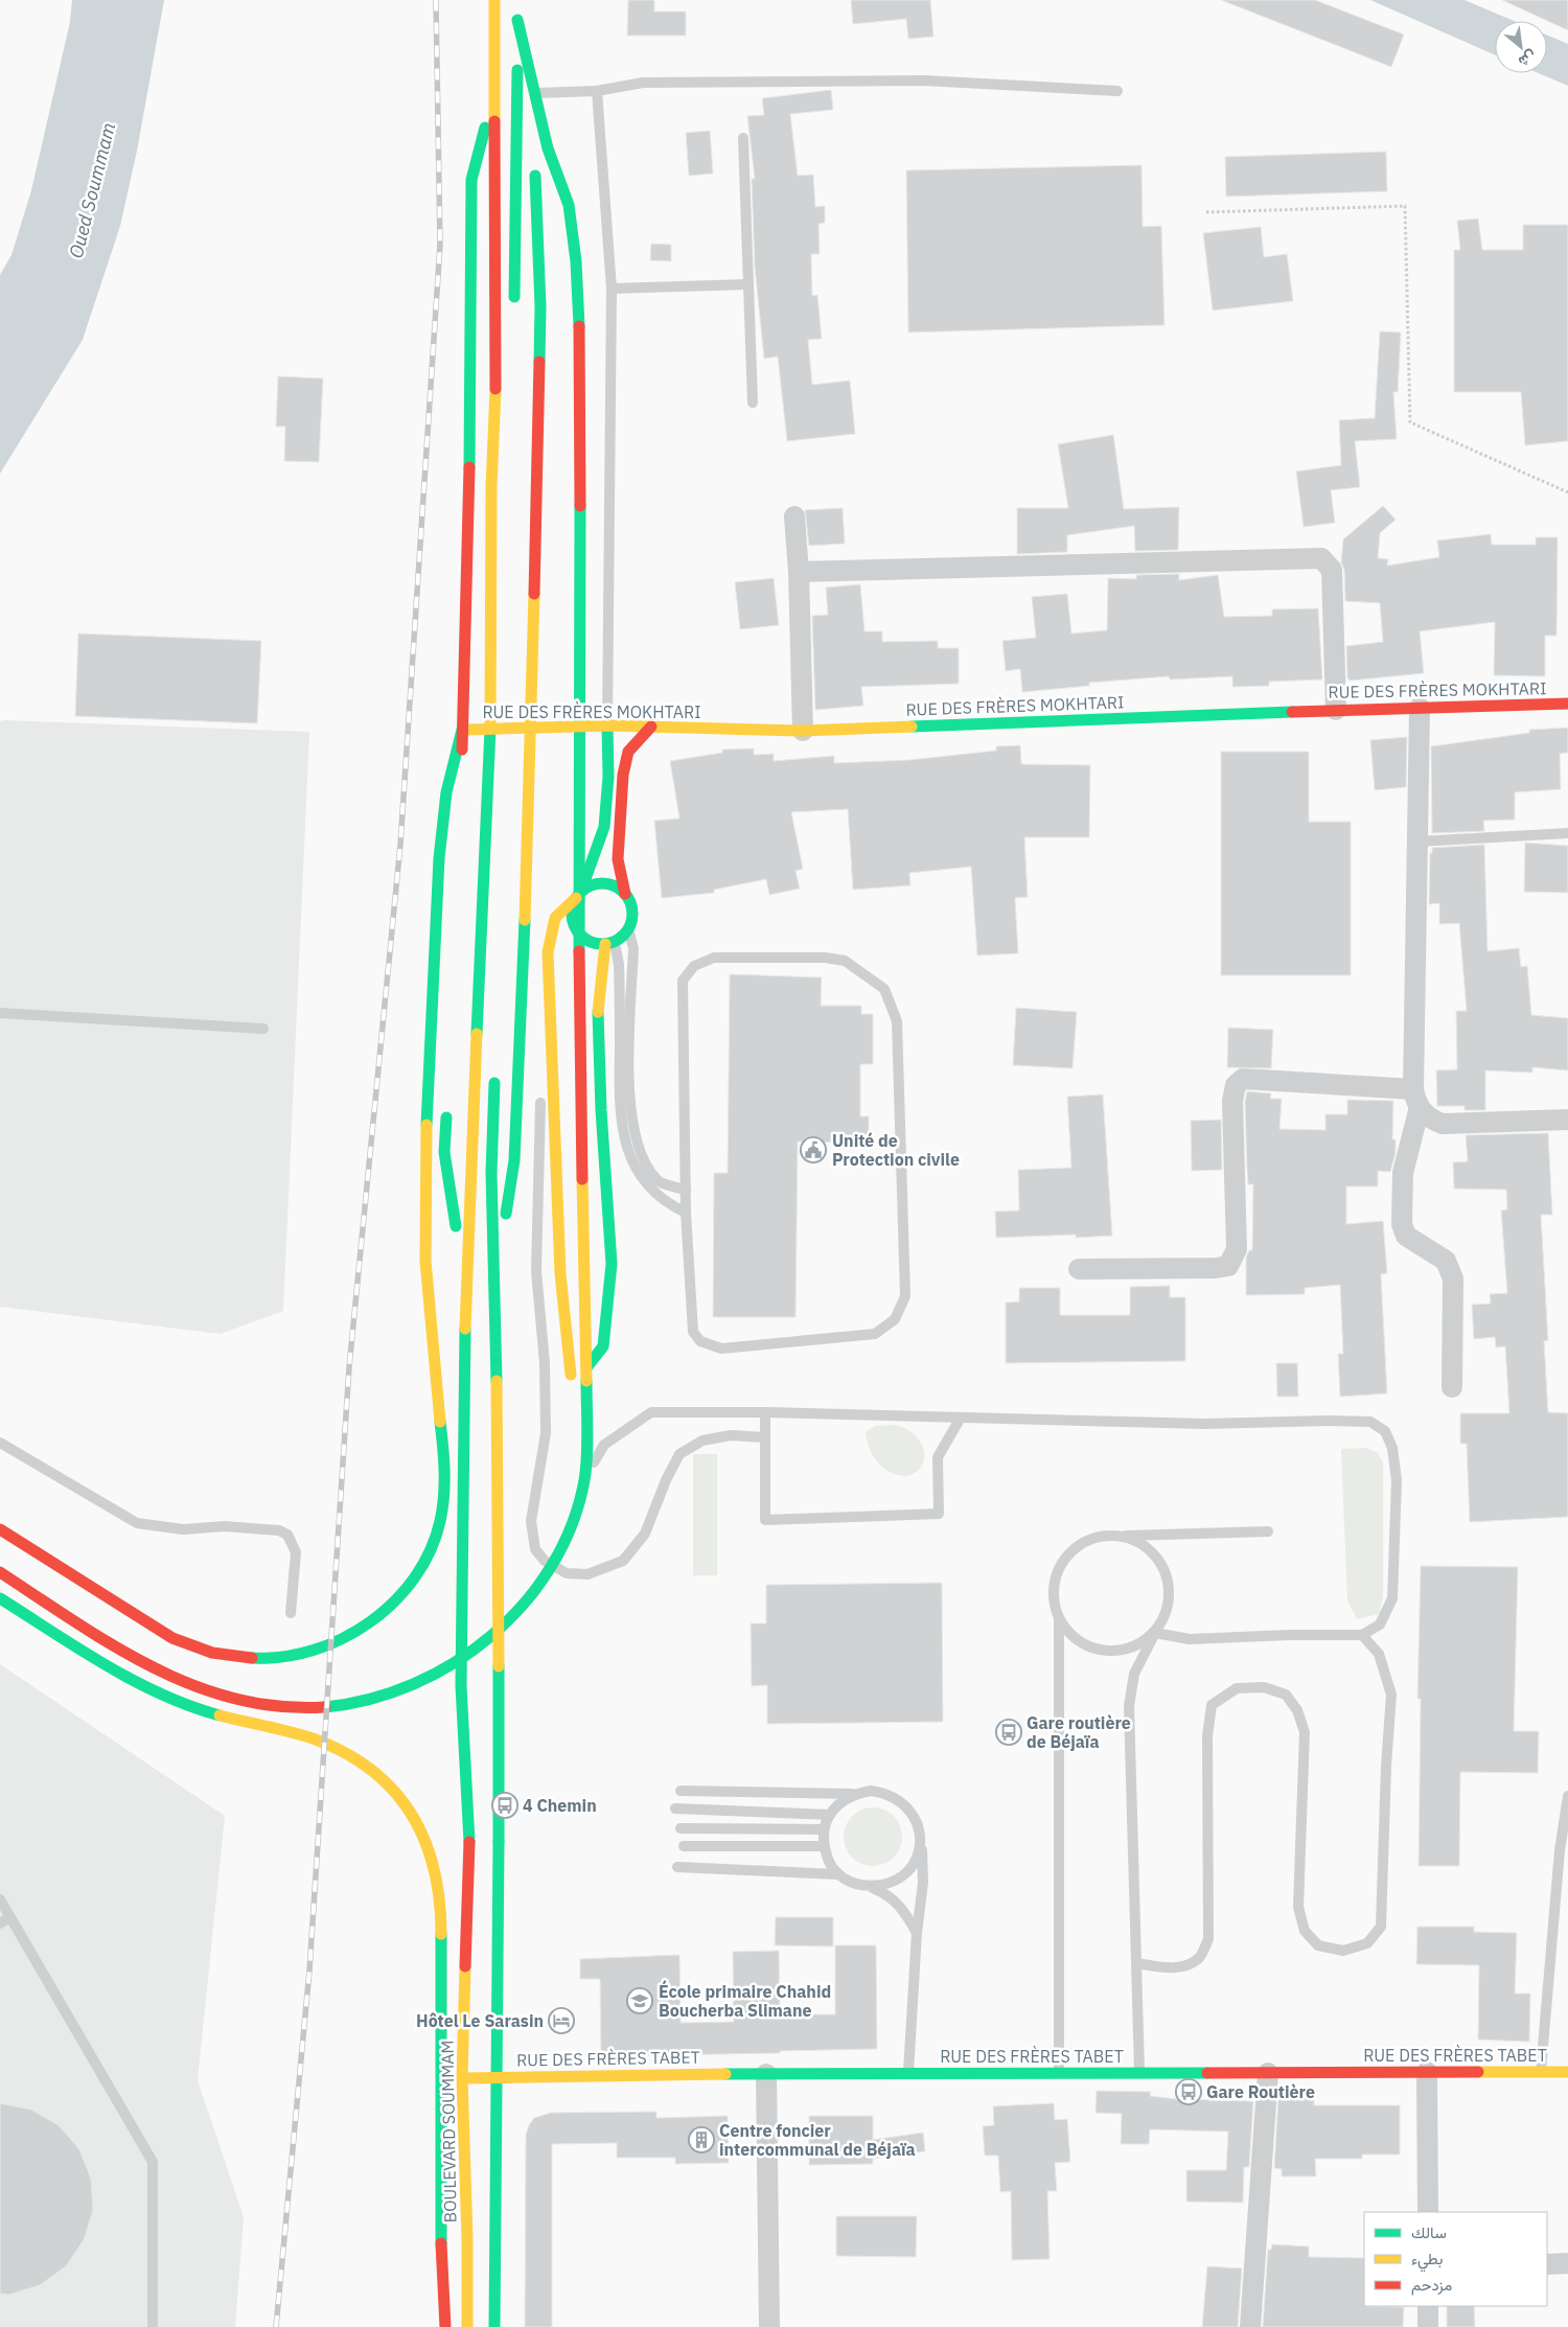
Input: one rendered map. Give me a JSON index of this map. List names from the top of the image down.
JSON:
{
  "streets": {
    "main road": ["RUE DES FRÈRES MOKHTARI", "RUE DES FRÈRES TABET", "BOULEVARD SOUMMAM"]
  },
  "crossings": [
    ["RUE DES FRÈRES TABET", "BOULEVARD SOUMMAM"]
  ],
  "water": ["Oued Soummam"],
  "places": {
    "public building": ["Unité de Protection civile"],
    "bus stop": ["Gare routière de Béjaïa", "4 Chemin", "Gare Routière"],
    "school or university": ["École primaire Chahid Boucherba Slimane"],
    "hotel": ["Hôtel Le Sarasin"],
    "building": ["Centre foncier intercommunal de Béjaïa"]
  },
  "legend": ["سالك", "بطيء", "مزدحم"],
  "north": "bottom right"
}
